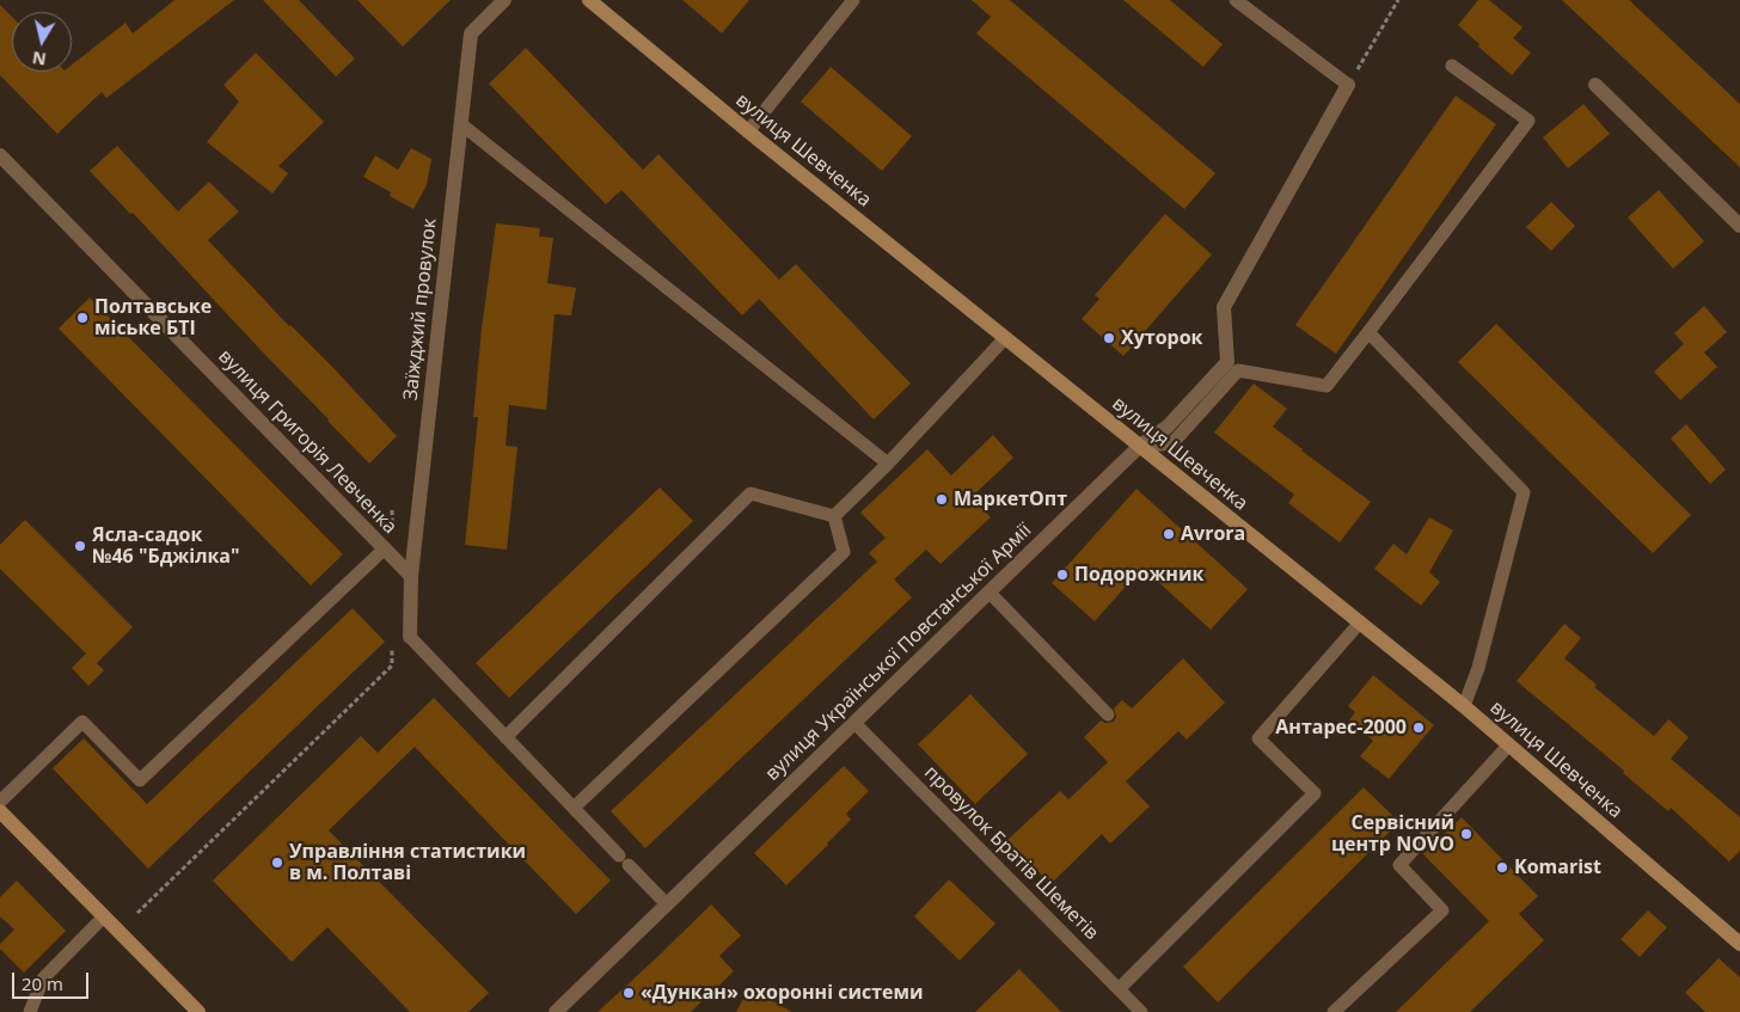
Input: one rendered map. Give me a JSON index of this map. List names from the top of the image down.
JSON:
{
  "streets": {
    "street": [
      "вулиця Шевченка",
      "Заїжджий провулок",
      "вулиця Григорія Левченка",
      "вулиця Української Повстанської Армії"
    ],
    "lane": ["провулок Братів Шеметів"]
  },
  "crossings": [
    ["вулиця Шевченка", "вулиця Української Повстанської Армії"],
    ["Заїжджий провулок", "вулиця Григорія Левченка"],
    ["вулиця Української Повстанської Армії", "провулок Братів Шеметів"]
  ],
  "places": [
    "Полтавське міське БТІ",
    "Хуторок",
    "МаркетОпт",
    "Avrora",
    "Ясла-садок №46 \"Бджілка\"",
    "Подорожник",
    "Антарес-2000",
    "Сервісний центр NOVO",
    "Управління статистики в м. Полтаві",
    "Komarist",
    "«Дункан» охоронні системи"
  ],
  "scale_bar": "20 m",
  "north": "bottom"
}
